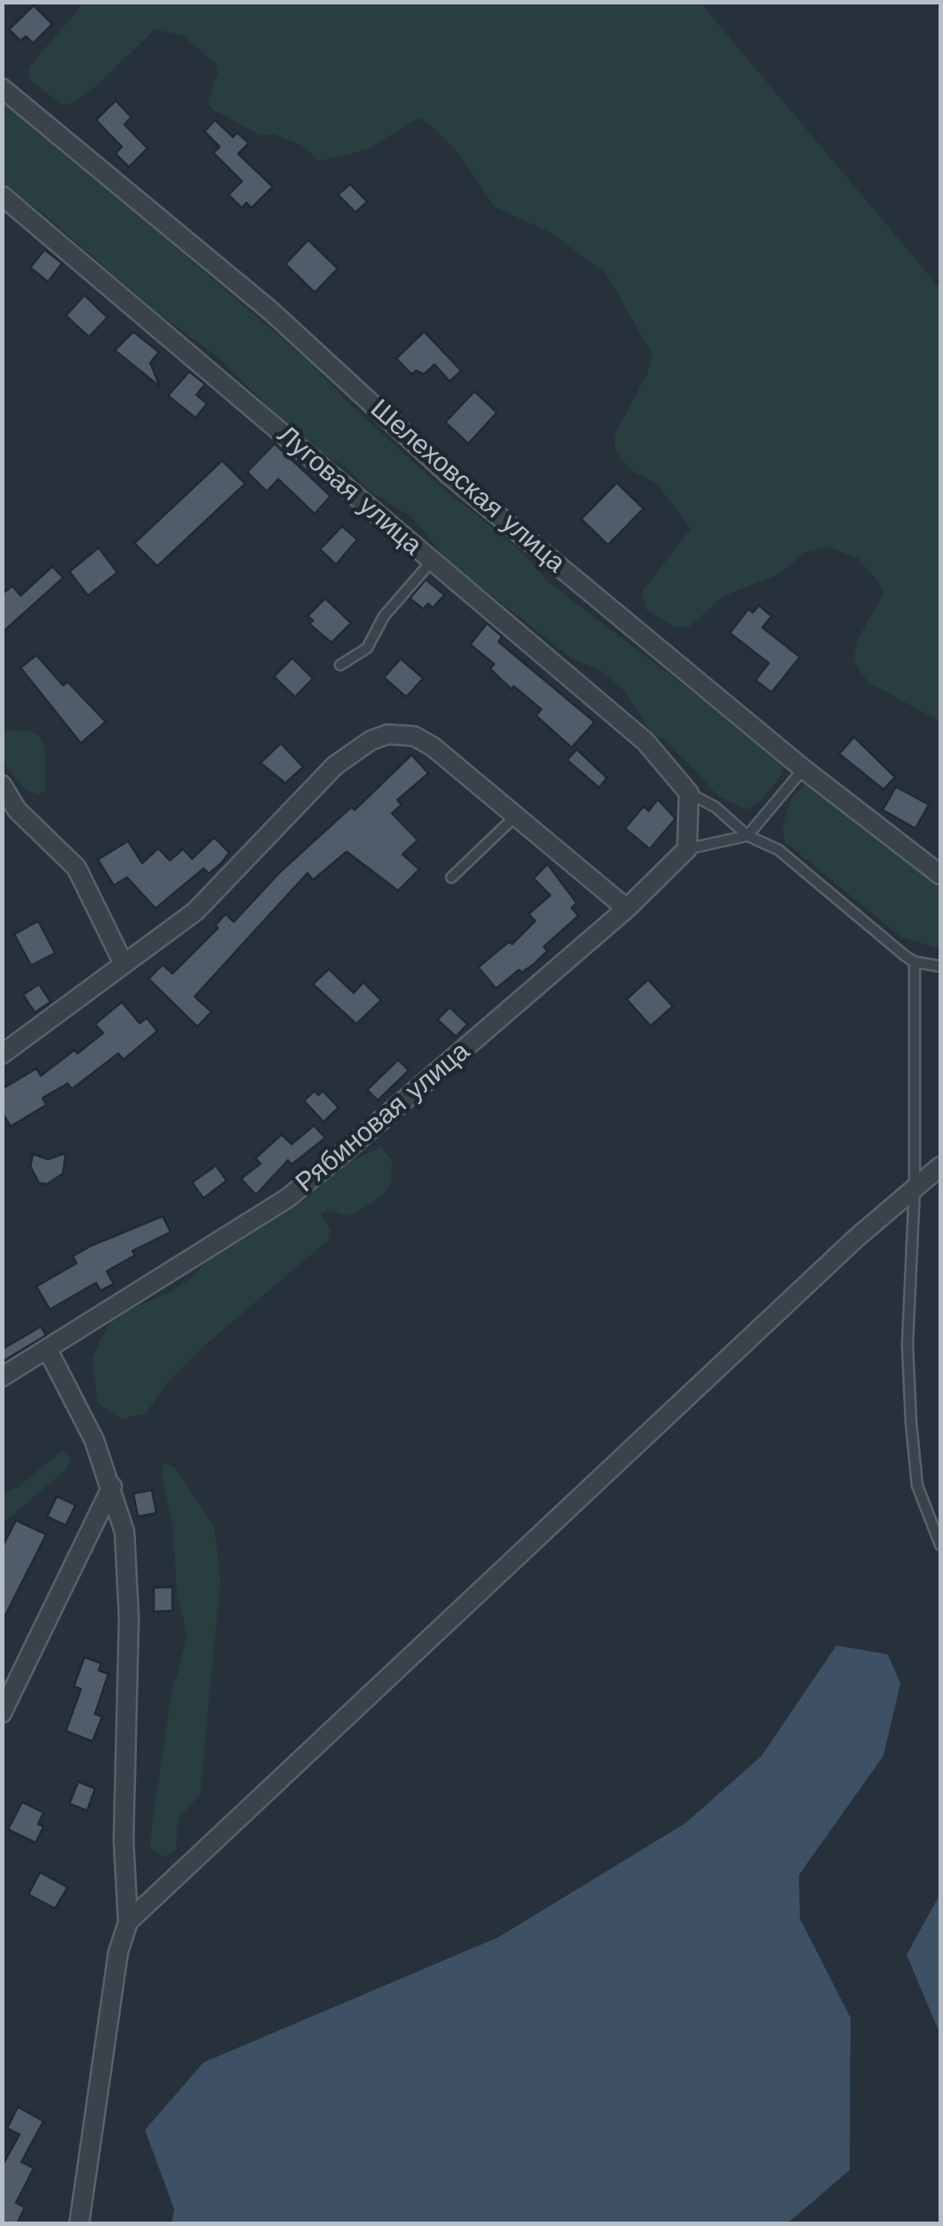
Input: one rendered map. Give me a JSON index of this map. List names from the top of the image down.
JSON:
{
  "streets": {
    "street": ["Шелеховская улица", "Луговая улица", "Рябиновая улица"]
  }
}
